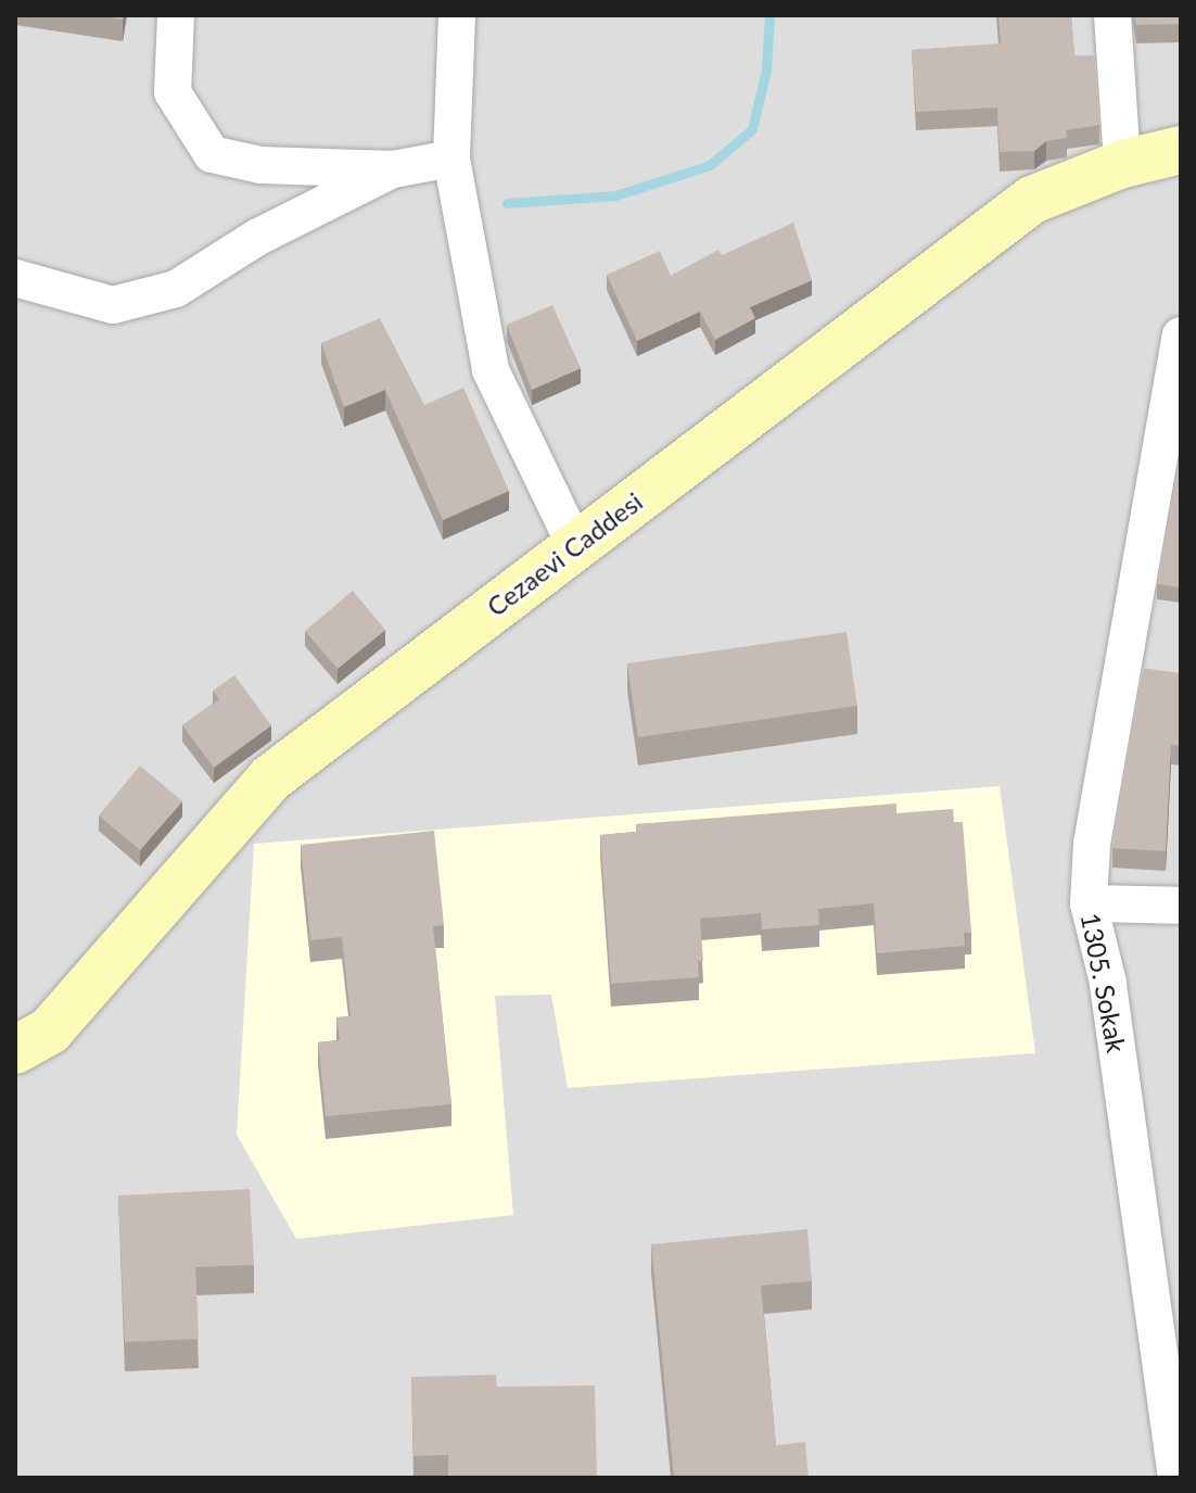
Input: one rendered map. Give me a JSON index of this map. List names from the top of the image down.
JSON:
{
  "streets": {
    "street": ["Cezaevi Caddesi", "1305. Sokak"]
  }
}
